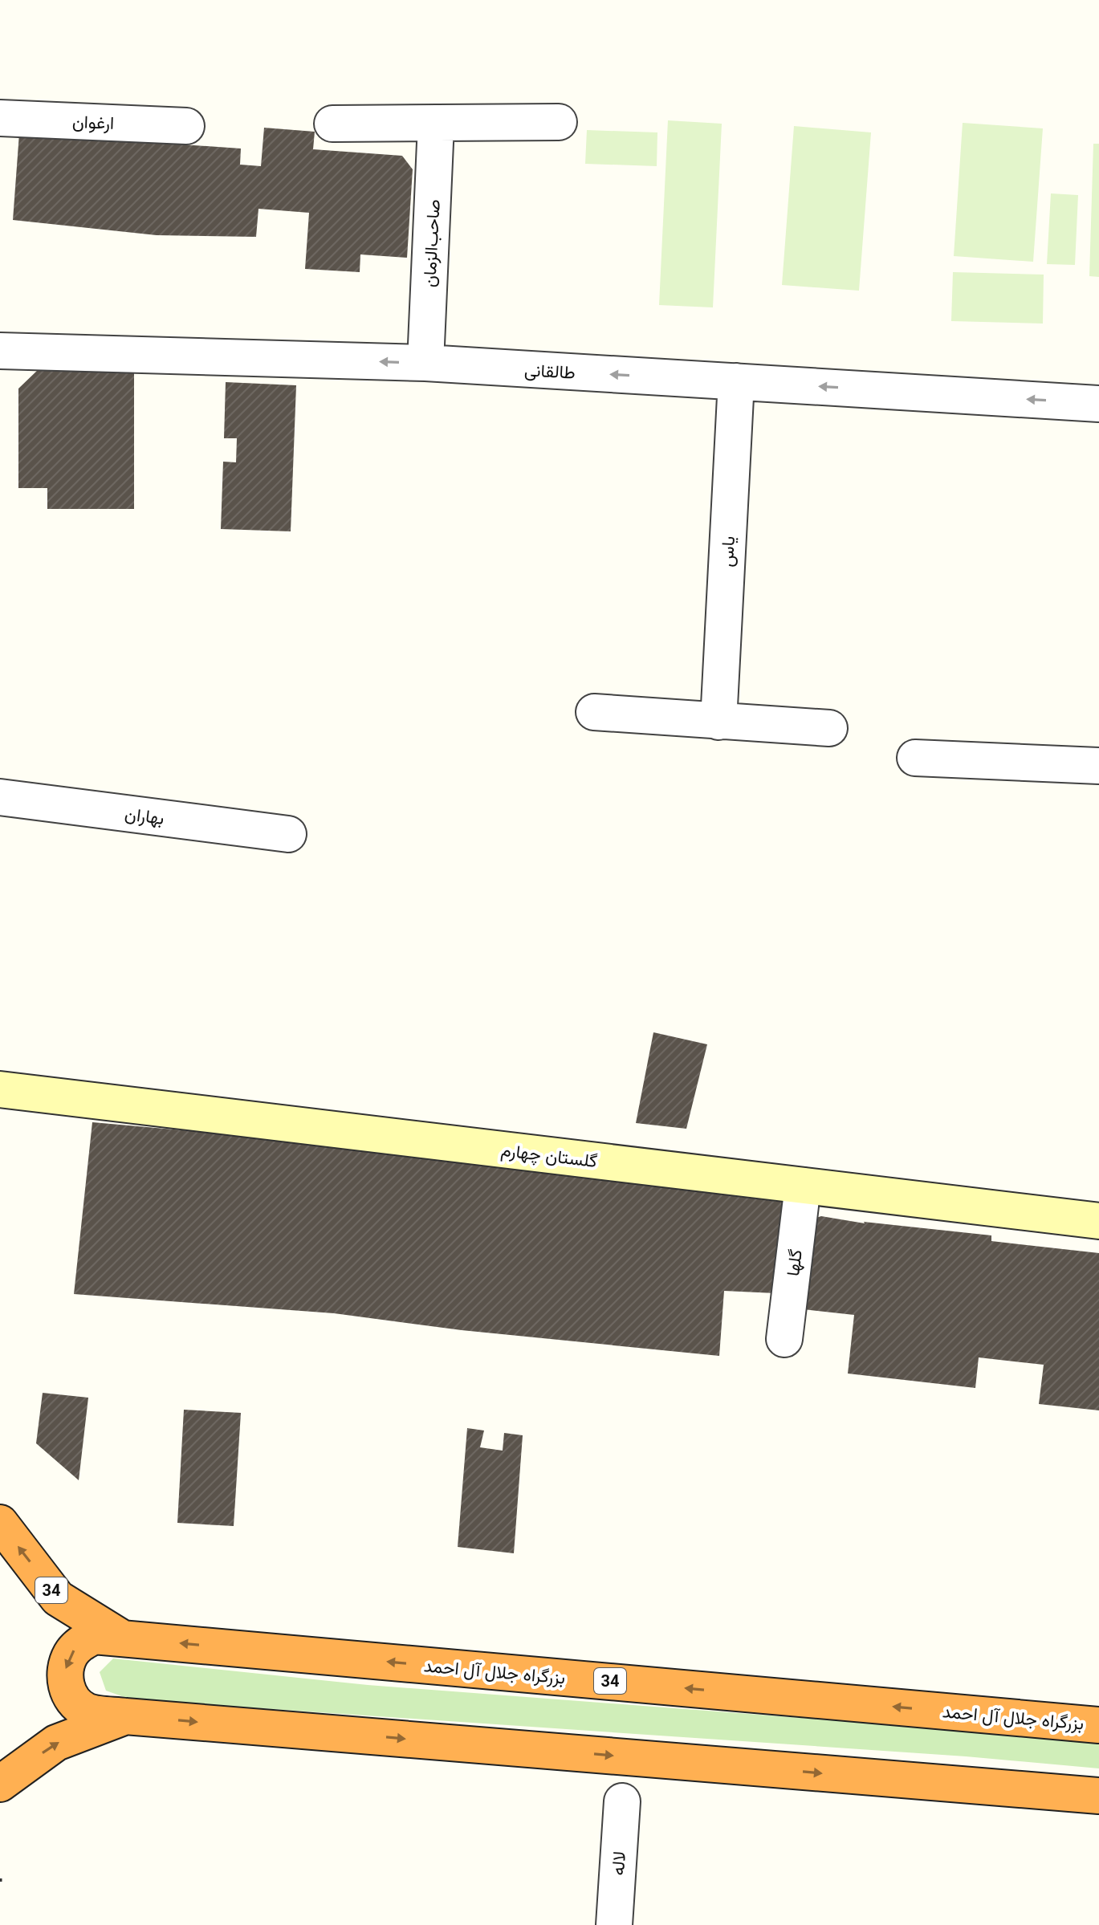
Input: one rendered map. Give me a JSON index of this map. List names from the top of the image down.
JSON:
{
  "streets": {
    "highway": ["34", "بزرگراه جلال آل احمد"],
    "street": [
      "ارغوان",
      "صاحب‌الزمان",
      "طالقانی",
      "یاس",
      "بهاران",
      "گلستان چهارم",
      "گلها",
      "لاله"
    ]
  },
  "crossings": [
    ["صاحب‌الزمان", "طالقانی"],
    ["طالقانی", "یاس"],
    ["گلستان چهارم", "گلها"],
    ["34", "بزرگراه جلال آل احمد"]
  ],
  "one_way": ["طالقانی"]
}
